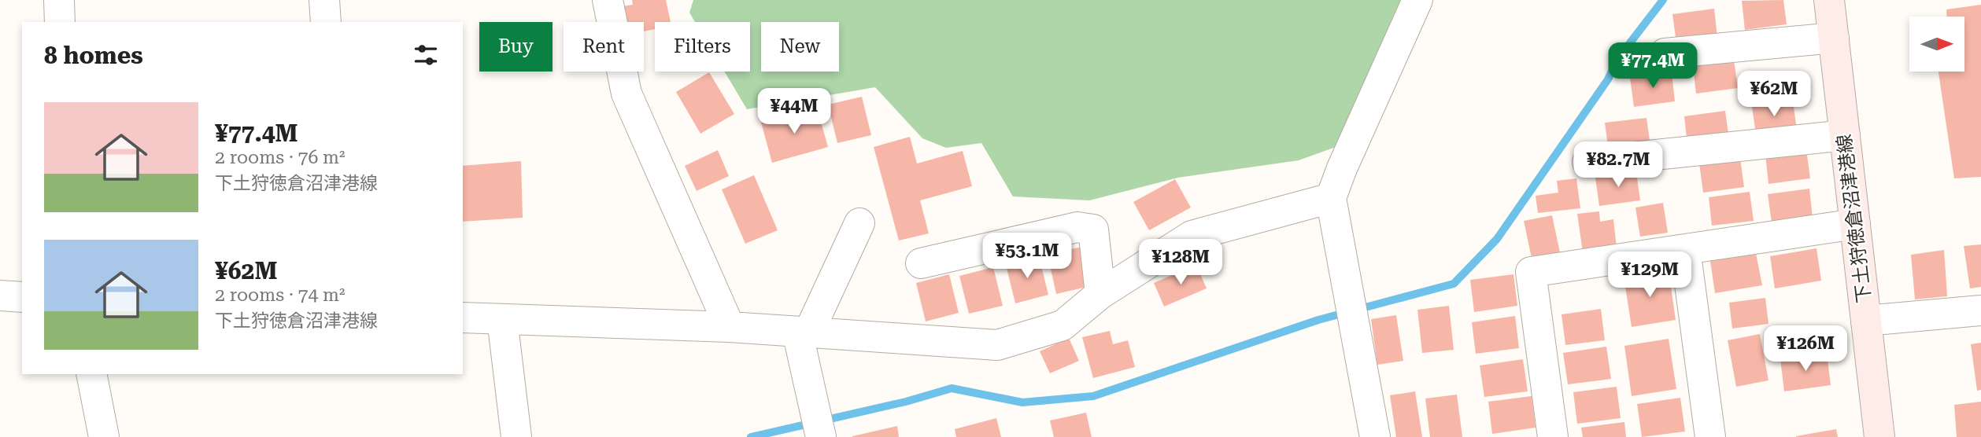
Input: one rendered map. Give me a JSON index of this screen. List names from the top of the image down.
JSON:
{
  "streets": {
    "main road": ["下土狩徳倉沼津港線"]
  },
  "north": "right",
  "page": {
    "chip": [
      "Buy",
      "Rent",
      "Filters",
      "New"
    ],
    "heading": "8 homes",
    "price": [
      "¥77.4M",
      "¥62M",
      "¥44M",
      "¥82.7M",
      "¥53.1M",
      "¥128M",
      "¥129M",
      "¥126M"
    ],
    "list": [
      {
        "name": "¥77.4M",
        "note": "2 rooms · 76 m² · 下土狩徳倉沼津港線"
      },
      {
        "name": "¥62M",
        "note": "2 rooms · 74 m² · 下土狩徳倉沼津港線"
      }
    ]
  }
}
